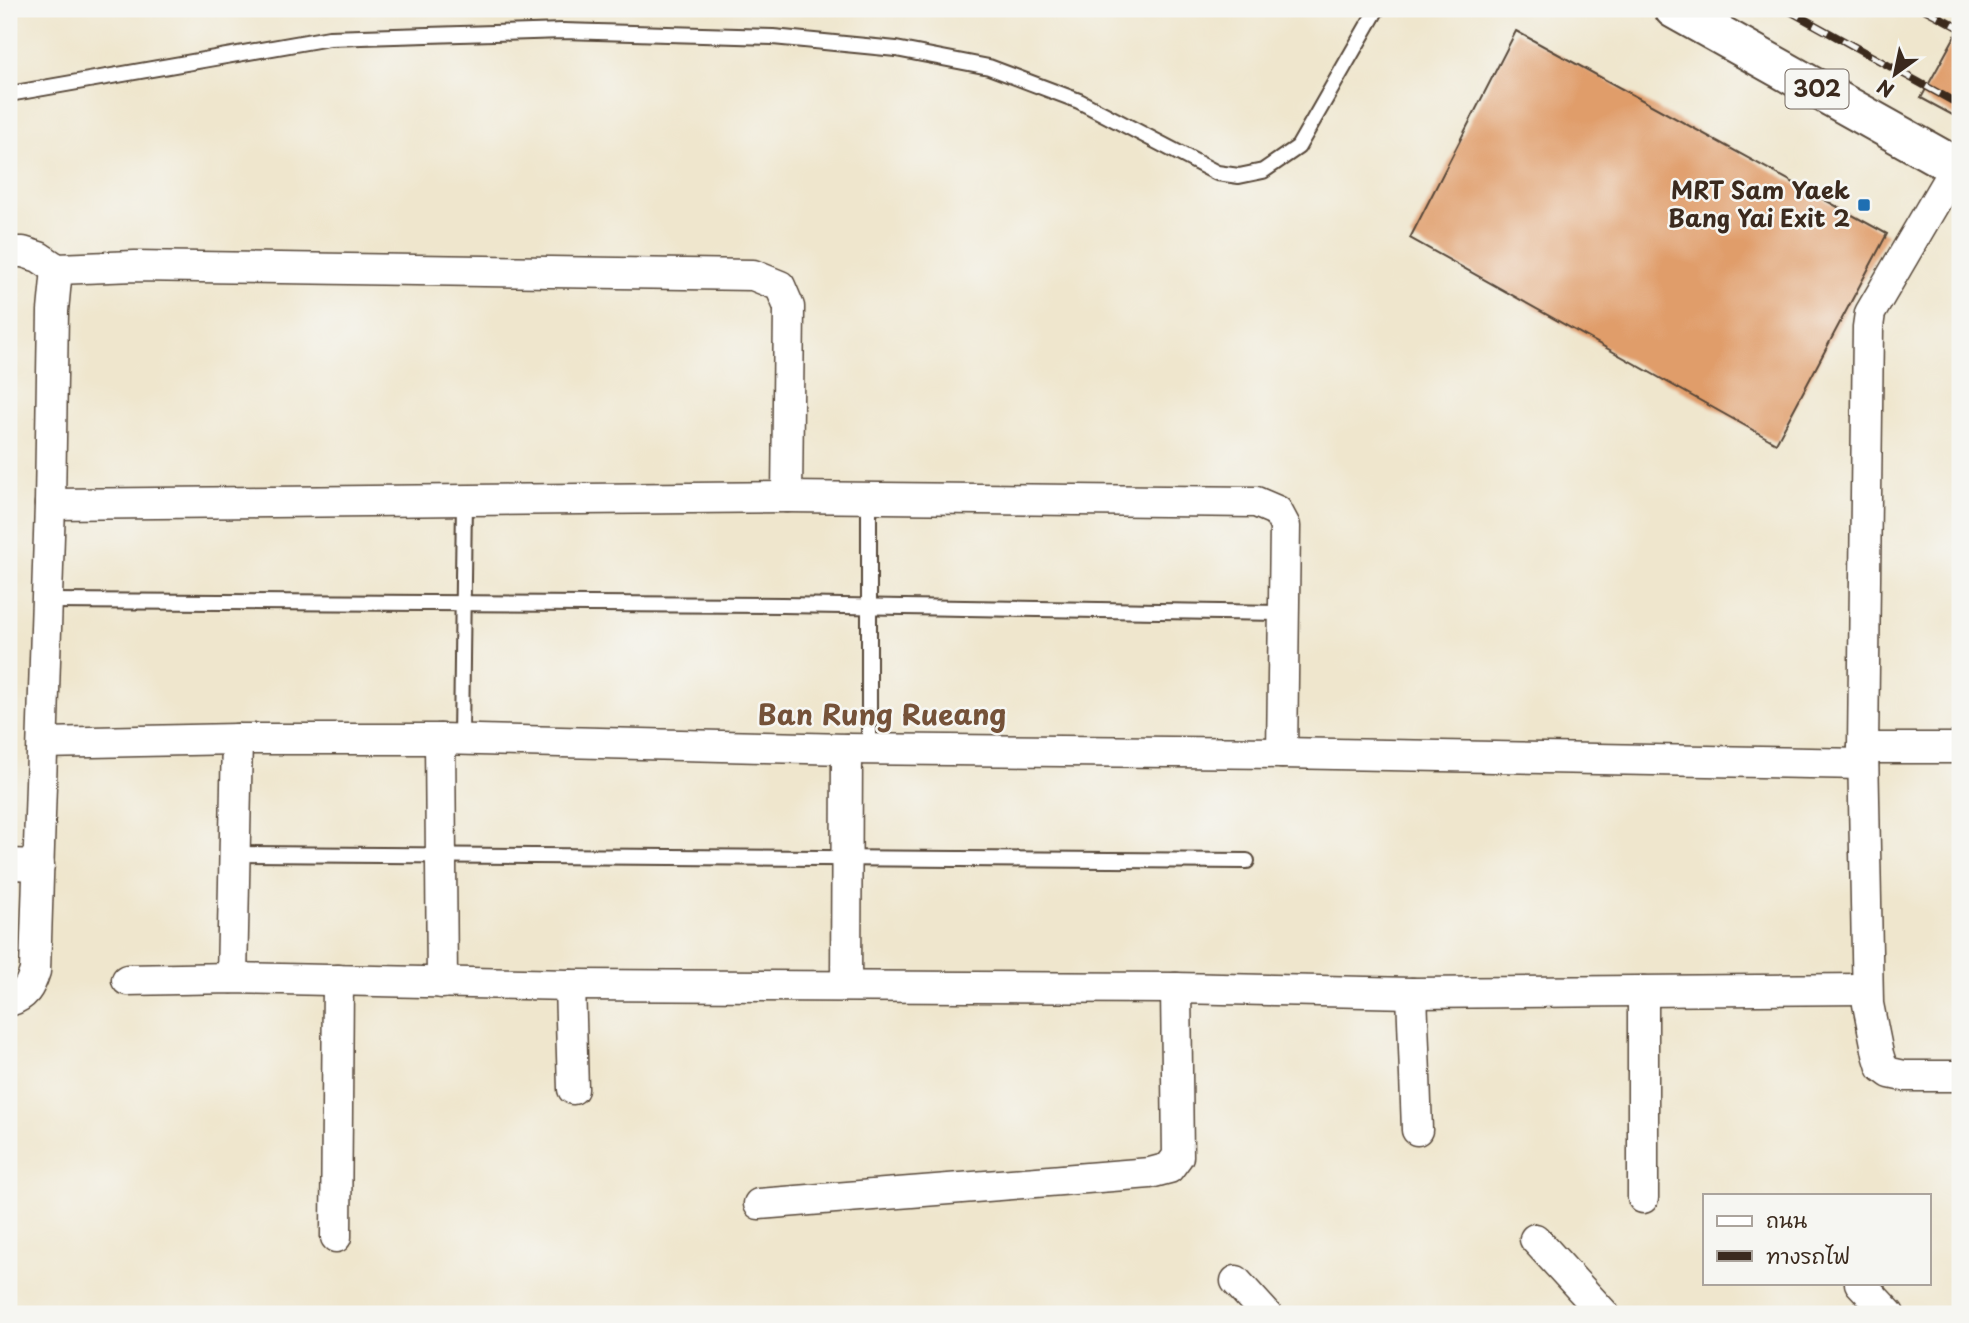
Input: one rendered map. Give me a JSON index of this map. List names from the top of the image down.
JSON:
{
  "streets": {
    "main road": ["302"]
  },
  "districts": ["Ban Rung Rueang"],
  "places": {
    "transit": ["MRT Sam Yaek Bang Yai Exit 2"]
  },
  "legend": ["ถนน", "ทางรถไฟ"],
  "north": "bottom left"
}
